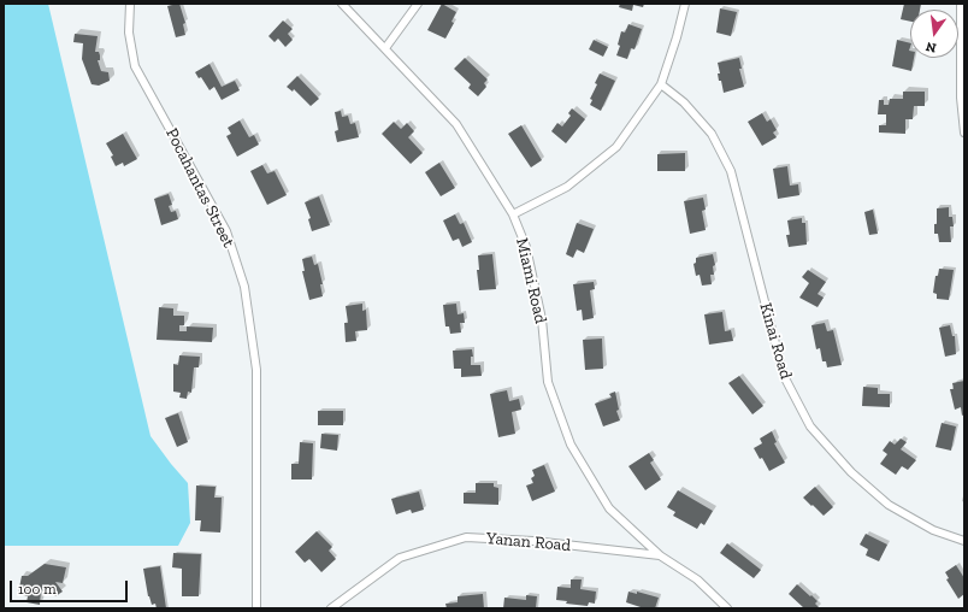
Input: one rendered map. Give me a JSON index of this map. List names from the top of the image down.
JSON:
{
  "streets": {
    "street": [
      "Pocahantas Street",
      "Miami Road",
      "Kinai Road",
      "Yanan Road"
    ]
  },
  "crossings": [
    ["Miami Road", "Yanan Road"]
  ],
  "scale_bar": "100 m",
  "north": "bottom"
}
